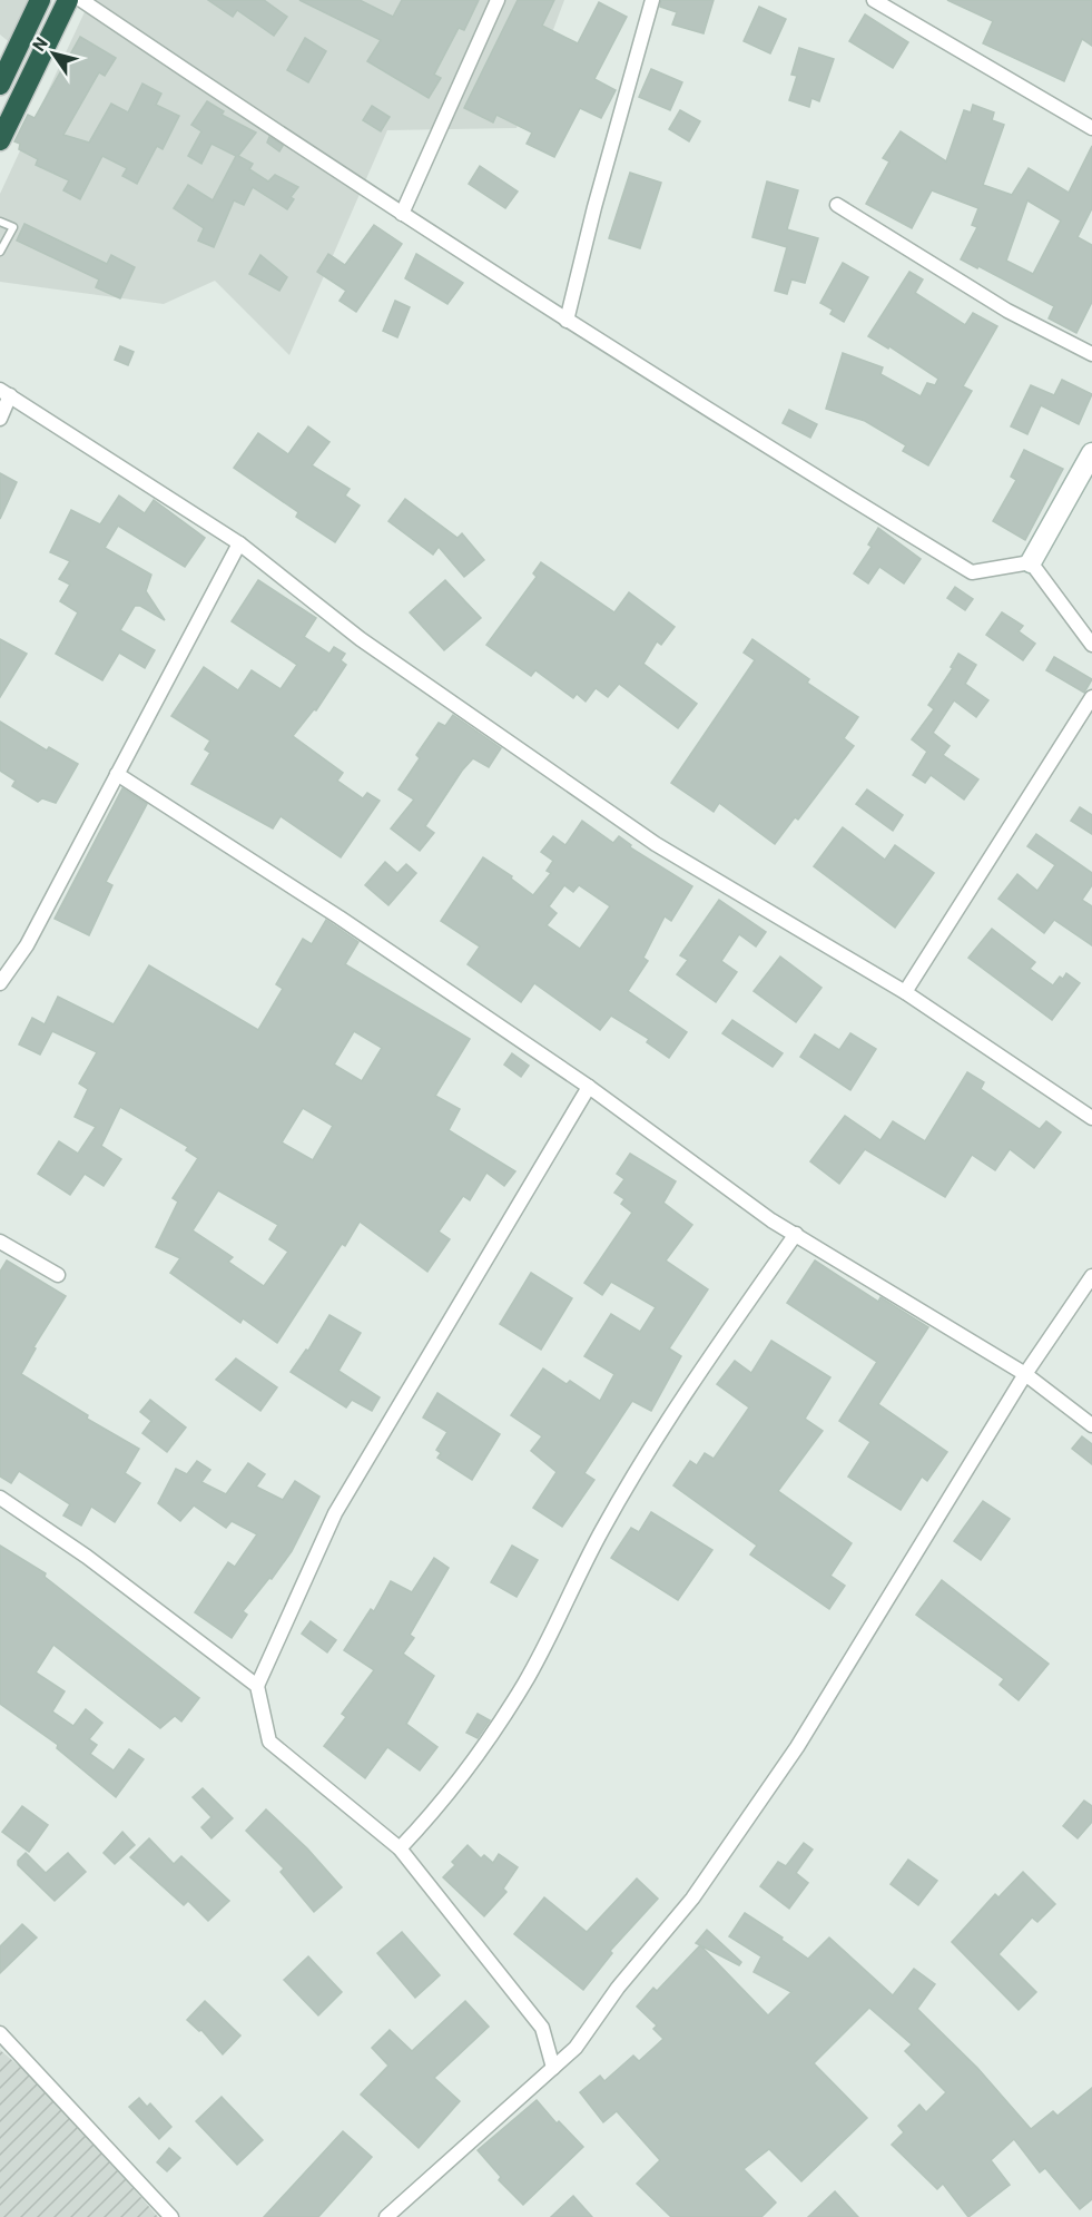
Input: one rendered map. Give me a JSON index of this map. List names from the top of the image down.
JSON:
{
  "north": "top left"
}
